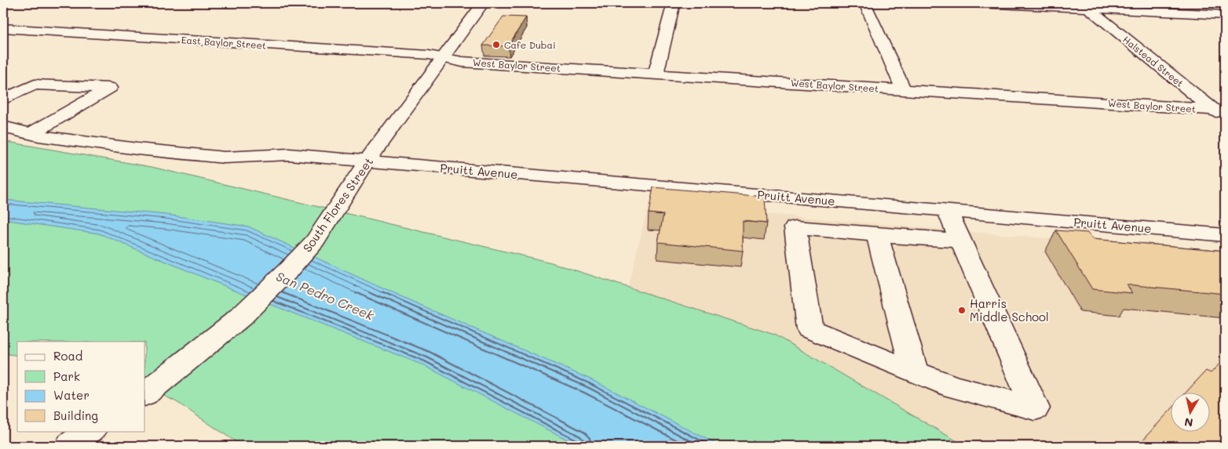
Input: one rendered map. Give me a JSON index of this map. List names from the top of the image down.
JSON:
{
  "streets": {
    "street": [
      "East Baylor Street",
      "Halstead Street",
      "West Baylor Street",
      "Pruitt Avenue",
      "South Flores Street"
    ]
  },
  "crossings": [
    ["East Baylor Street", "West Baylor Street"],
    ["East Baylor Street", "South Flores Street"],
    ["Halstead Street", "West Baylor Street"],
    ["West Baylor Street", "South Flores Street"],
    ["Pruitt Avenue", "South Flores Street"]
  ],
  "water": ["San Pedro Creek"],
  "places": ["Cafe Dubai", "Harris Middle School"],
  "legend": [
    "Road",
    "Park",
    "Water",
    "Building"
  ],
  "north": "bottom"
}
